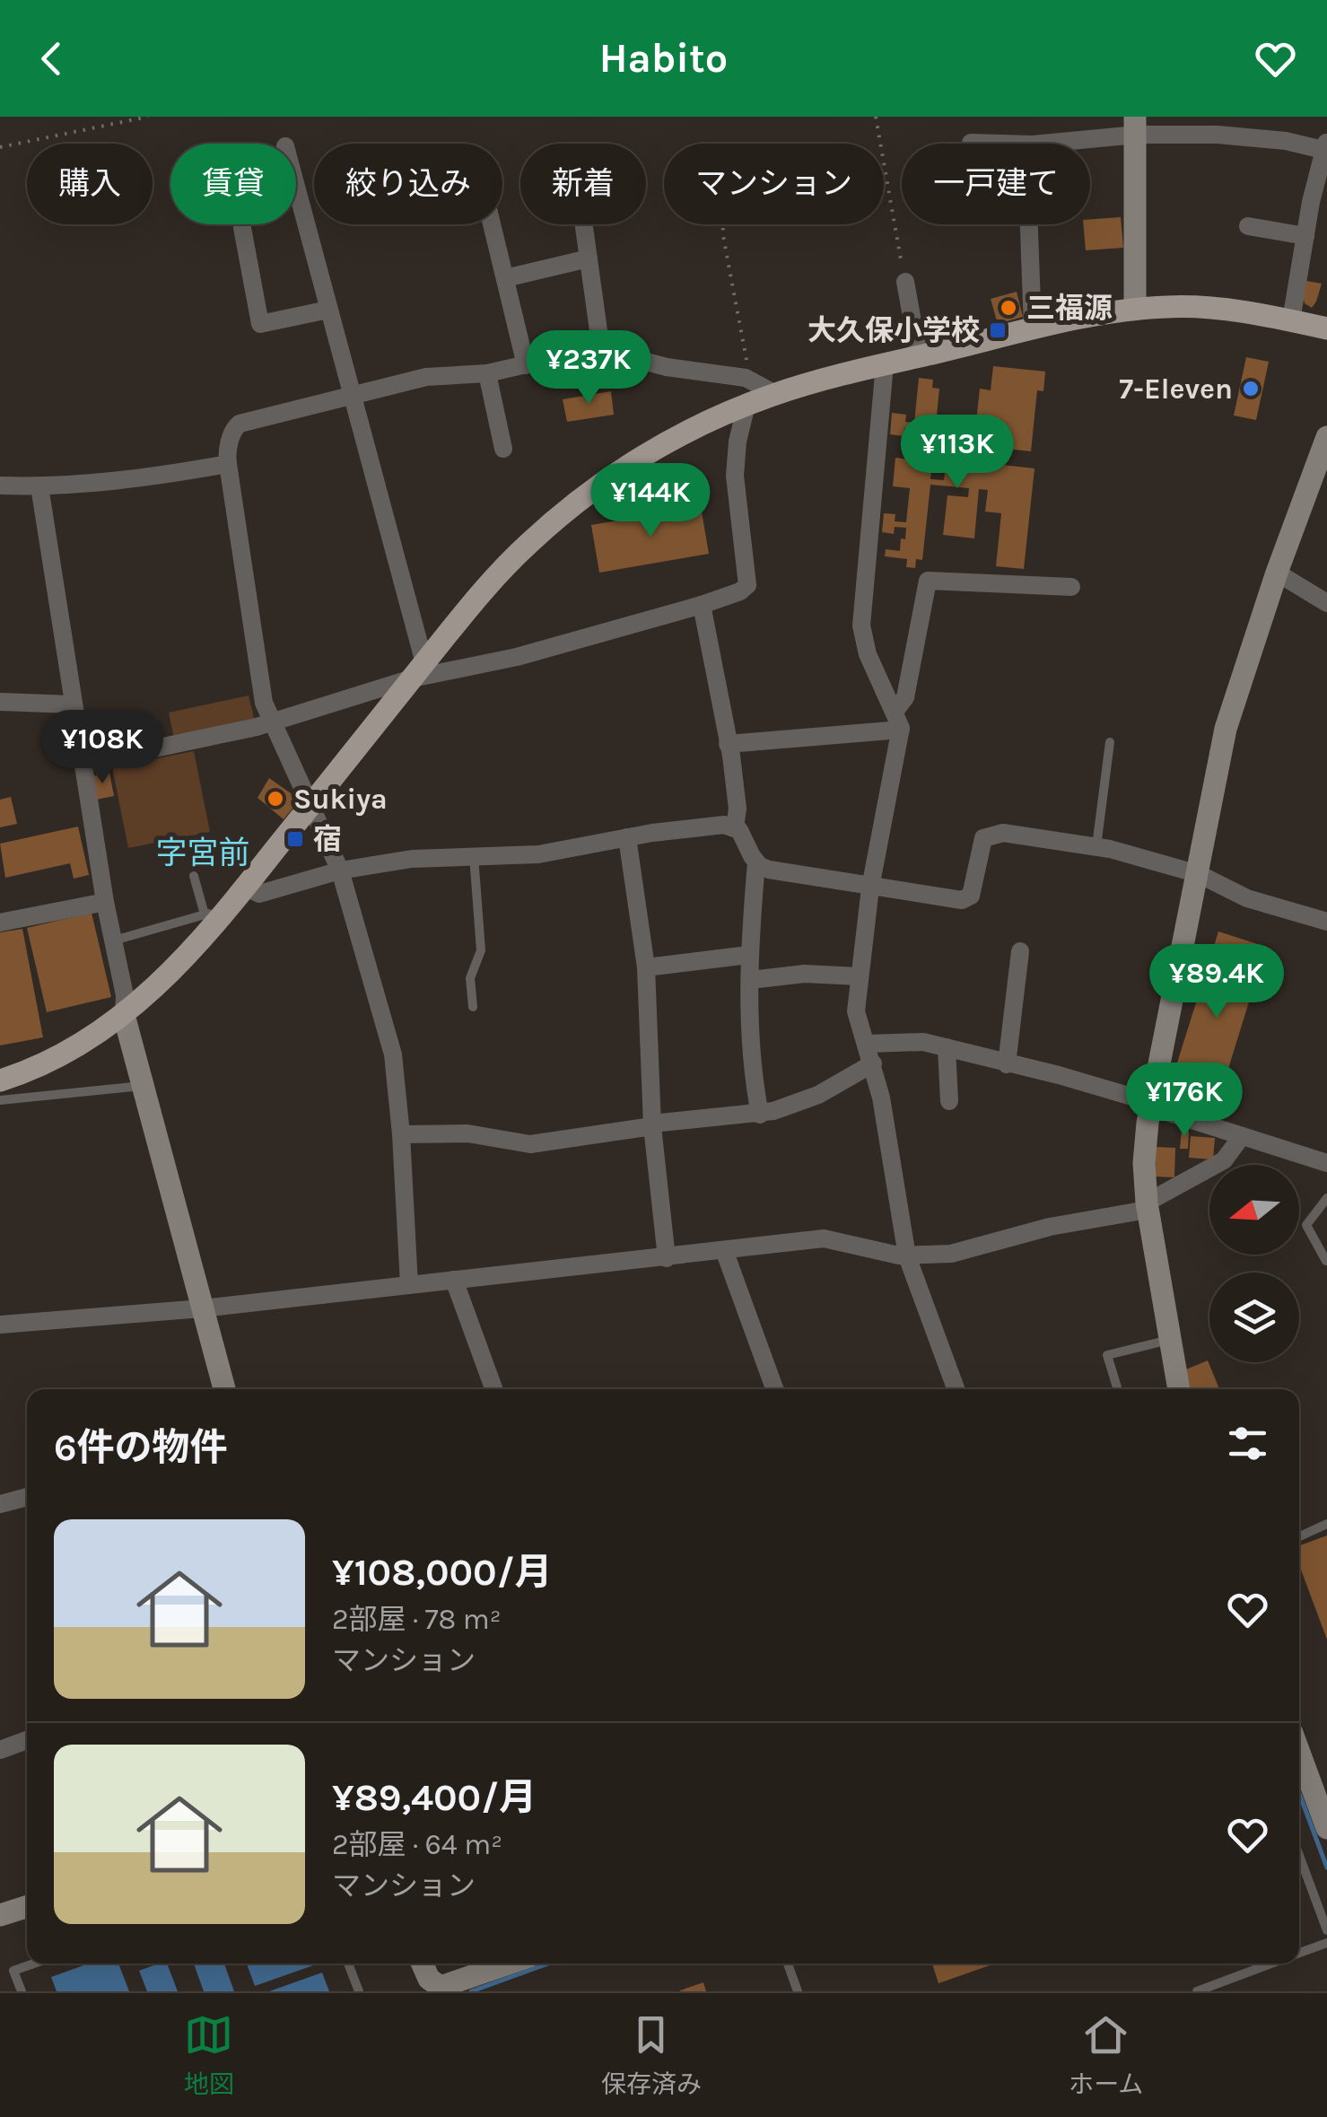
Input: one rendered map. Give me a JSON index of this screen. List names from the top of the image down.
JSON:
{
  "districts": ["字宮前"],
  "places": {
    "other": ["三福源", "7-Eleven", "Sukiya"],
    "transit": ["大久保小学校", "宿"]
  },
  "north": "left",
  "page": {
    "header": "Habito",
    "chip": [
      "購入",
      "賃貸",
      "絞り込み",
      "新着",
      "マンション",
      "一戸建て"
    ],
    "price": [
      "¥237K",
      "¥113K",
      "¥144K",
      "¥108K",
      "¥89.4K",
      "¥176K"
    ],
    "heading": "6件の物件",
    "list": [
      {
        "name": "¥108,000/月",
        "note": "2部屋 · 78 m² · マンション"
      },
      {
        "name": "¥89,400/月",
        "note": "2部屋 · 64 m² · マンション"
      }
    ],
    "tabs": ["地図", "保存済み", "ホーム"]
  }
}
